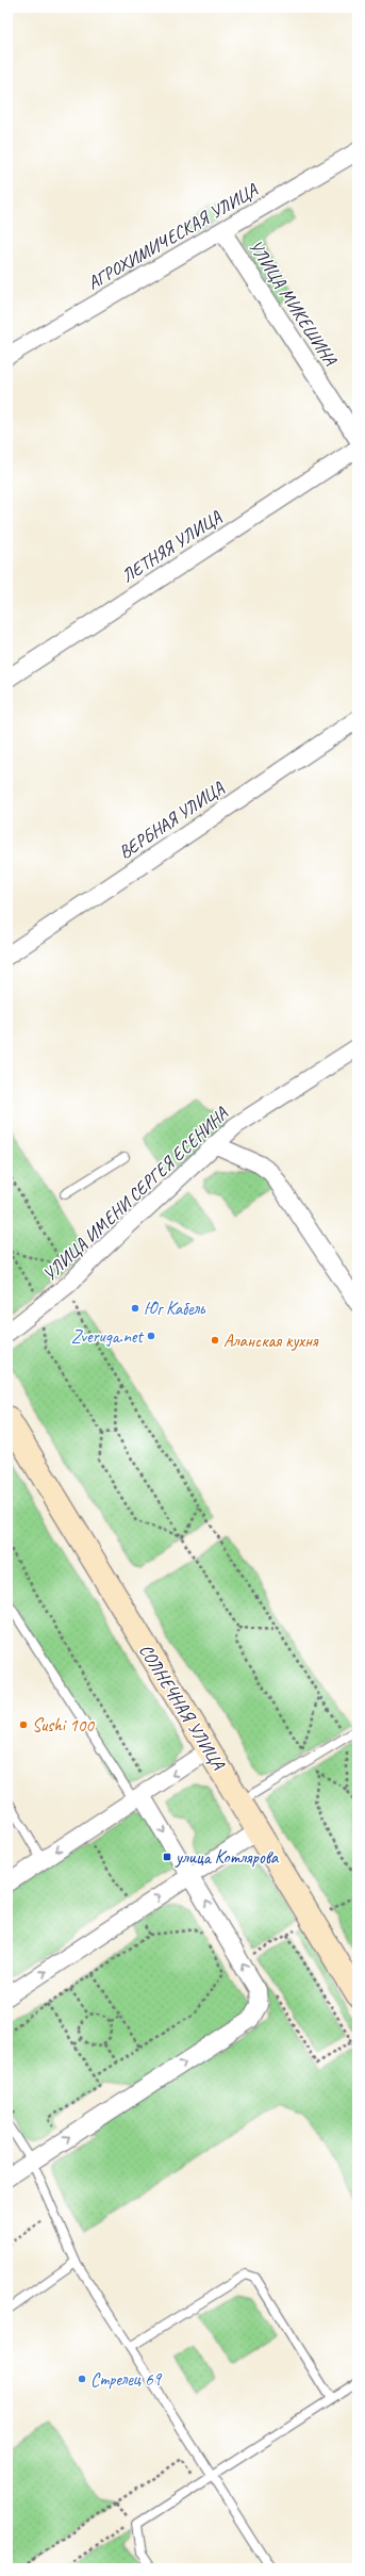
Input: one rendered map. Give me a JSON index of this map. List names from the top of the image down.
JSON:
{
  "streets": {
    "main road": ["СОЛНЕЧНАЯ УЛИЦА"],
    "street": [
      "АГРОХИМИЧЕСКАЯ УЛИЦА",
      "УЛИЦА МИКЕШИНА",
      "ЛЕТНЯЯ УЛИЦА",
      "ВЕРБНАЯ УЛИЦА",
      "УЛИЦА ИМЕНИ СЕРГЕЯ ЕСЕНИНА"
    ]
  },
  "crossings": [
    ["АГРОХИМИЧЕСКАЯ УЛИЦА", "УЛИЦА МИКЕШИНА"]
  ],
  "places": {
    "other": [
      "Юг Кабель",
      "Zveruga.net",
      "Аланская кухня",
      "Sushi 100",
      "Стрелец 69"
    ],
    "transit": ["улица Котлярова"]
  }
}
